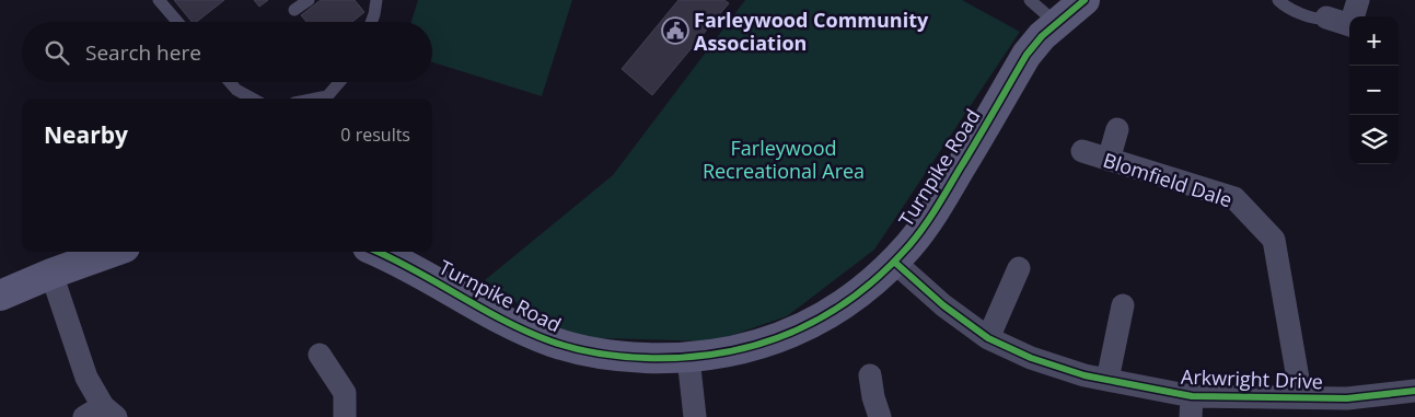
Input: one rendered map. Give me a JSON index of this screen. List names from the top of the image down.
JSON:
{
  "streets": {
    "street": ["Turnpike Road", "Blomfield Dale", "Arkwright Drive"]
  },
  "crossings": [
    ["Turnpike Road", "Arkwright Drive"],
    ["Blomfield Dale", "Arkwright Drive"]
  ],
  "parks": ["Farleywood Recreational Area"],
  "places": {
    "public building": ["Farleywood Community Association"]
  },
  "page": {
    "map_buttons": ["+", "−"],
    "search": "Search here",
    "heading": ["Nearby", "0 results"]
  }
}
